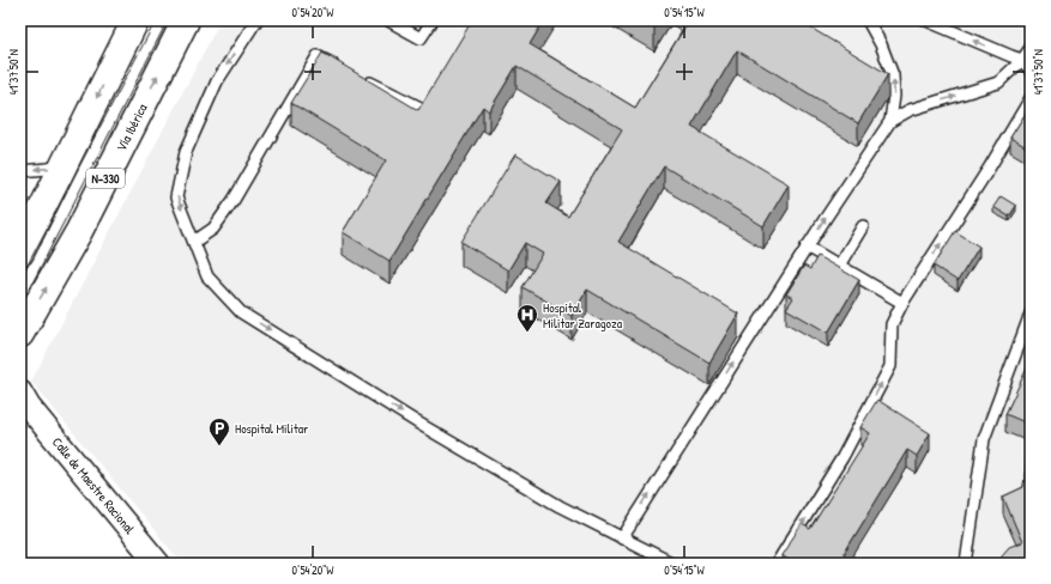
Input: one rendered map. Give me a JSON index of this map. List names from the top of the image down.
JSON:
{
  "streets": {
    "highway": ["Vía Ibérica", "N-330"],
    "street": ["Calle de Maestre Racional"]
  },
  "places": {
    "hospital": ["Hospital Militar Zaragoza"],
    "parking": ["Hospital Militar"]
  },
  "coordinates": ["0°54'20\"W", "0°54'15\"W", "41°37'50\"N"]
}
